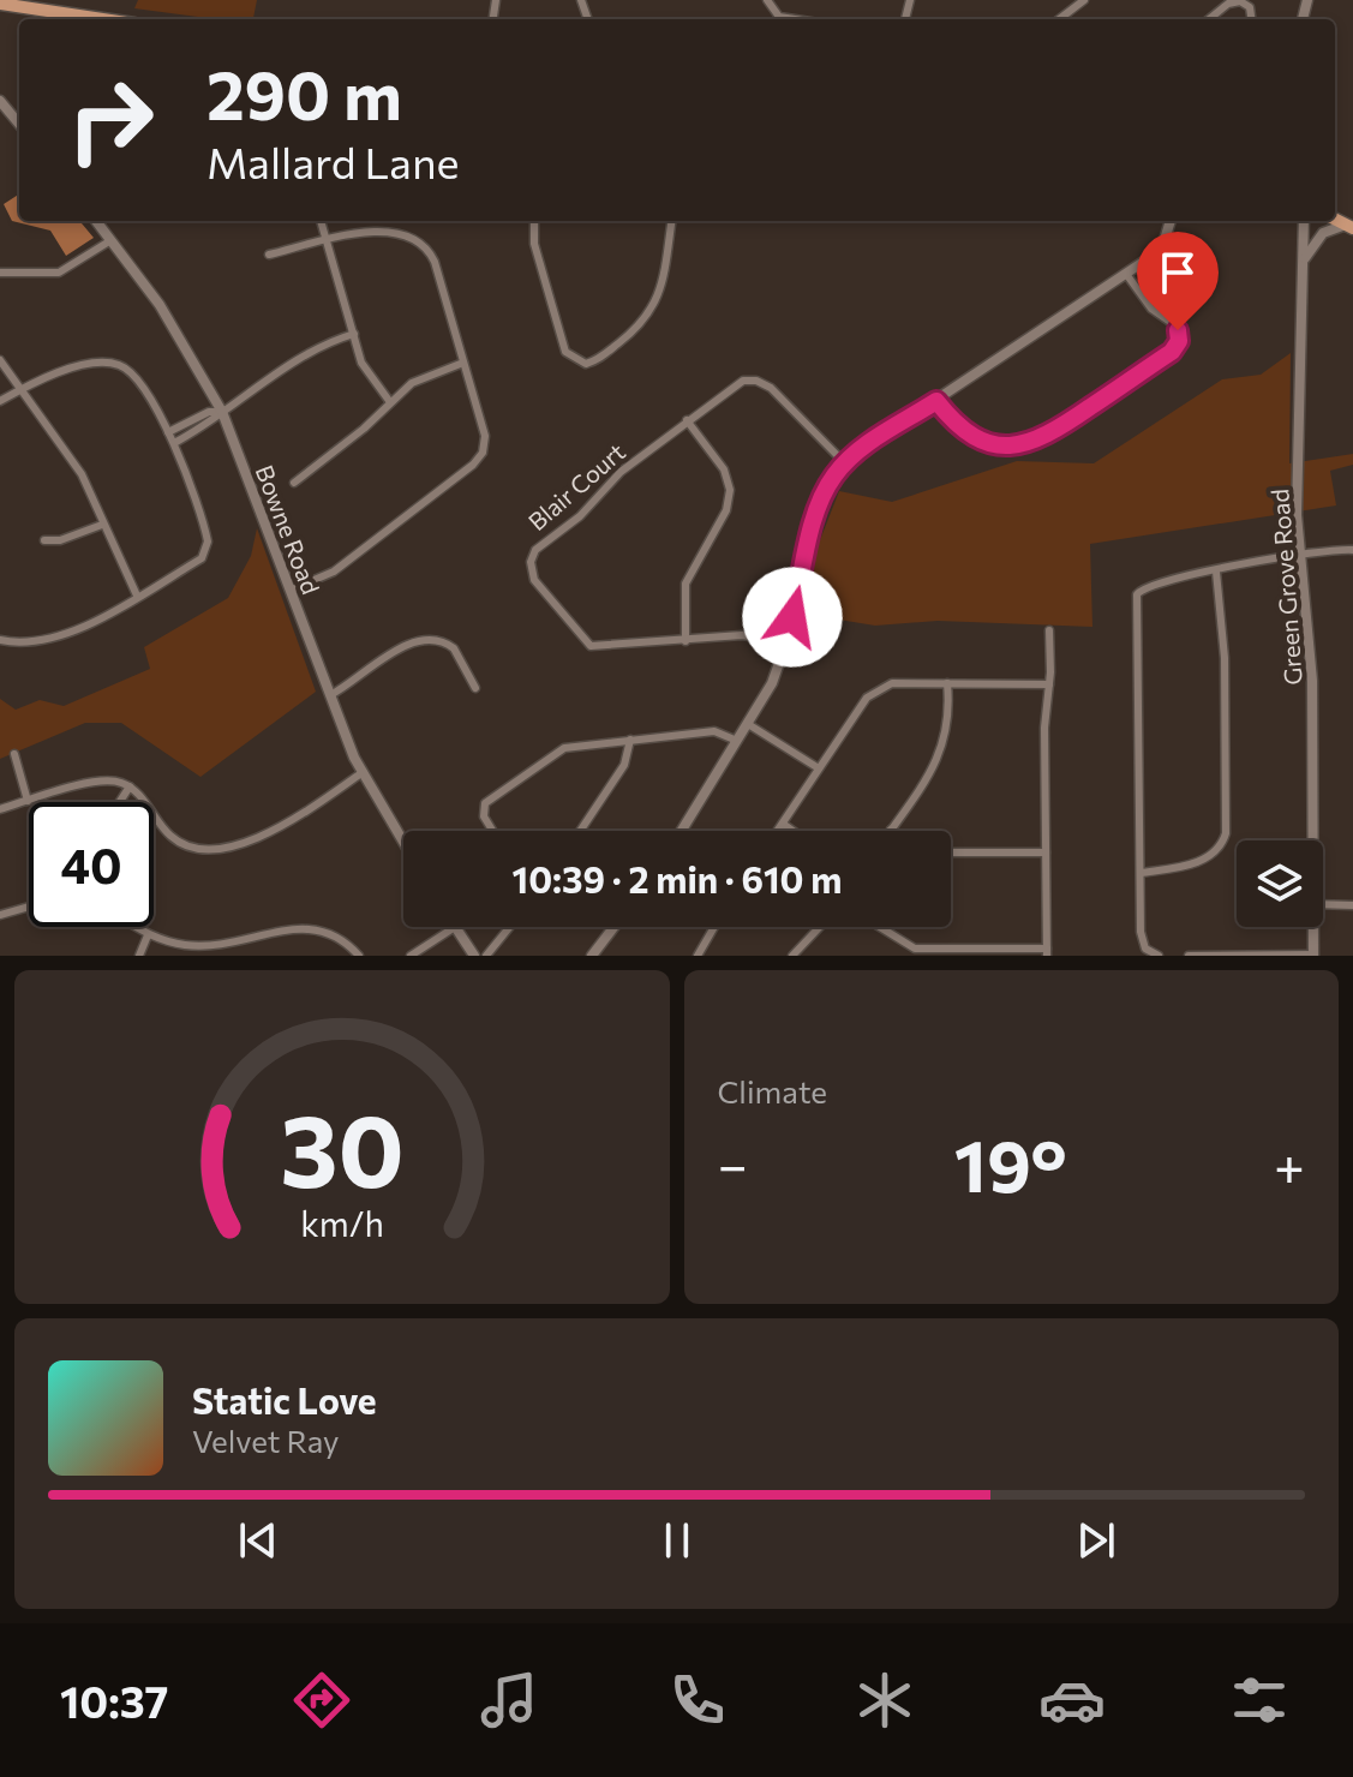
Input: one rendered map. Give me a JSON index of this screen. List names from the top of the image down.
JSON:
{
  "streets": {
    "street": ["Blair Court", "Bowne Road", "Green Grove Road"]
  },
  "page": {
    "turn": ["290 m", "Mallard Lane"],
    "limit": "40",
    "trip": "10:39 · 2 min · 610 m",
    "tile": "Climate",
    "heat": ["−", "19°", "+"],
    "song": ["Static Love", "Velvet Ray"],
    "tabs": "10:37",
    "gauge": ["30", "km/h"]
  }
}
